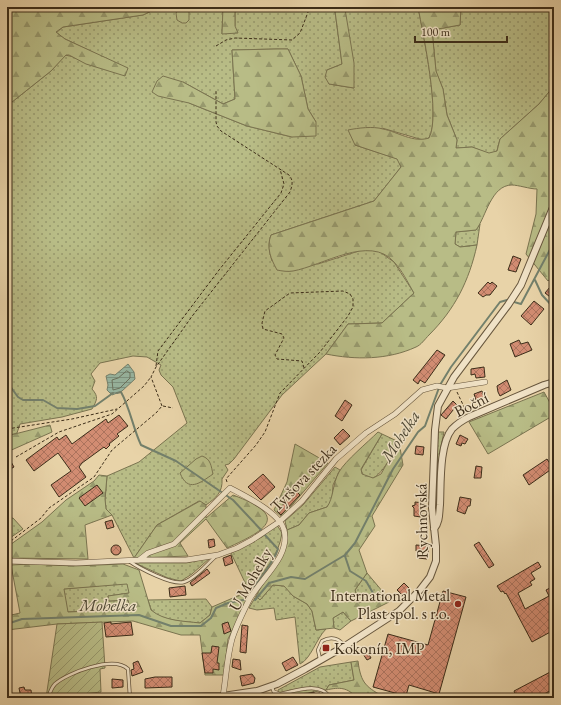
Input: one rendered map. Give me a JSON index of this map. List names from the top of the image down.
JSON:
{
  "streets": {
    "street": [
      "Boční",
      "Tyršova stezka",
      "Rychnovská",
      "U Mohelky"
    ]
  },
  "crossings": [
    ["Boční", "Rychnovská"],
    ["Tyršova stezka", "Rychnovská"],
    ["Tyršova stezka", "U Mohelky"],
    ["Rychnovská", "U Mohelky"]
  ],
  "water": ["Mohelka"],
  "places": {
    "other": ["International Metal Plast spol. s r.o."],
    "transit": ["Kokonín, IMP"]
  },
  "scale_bar": "100 m"
}
